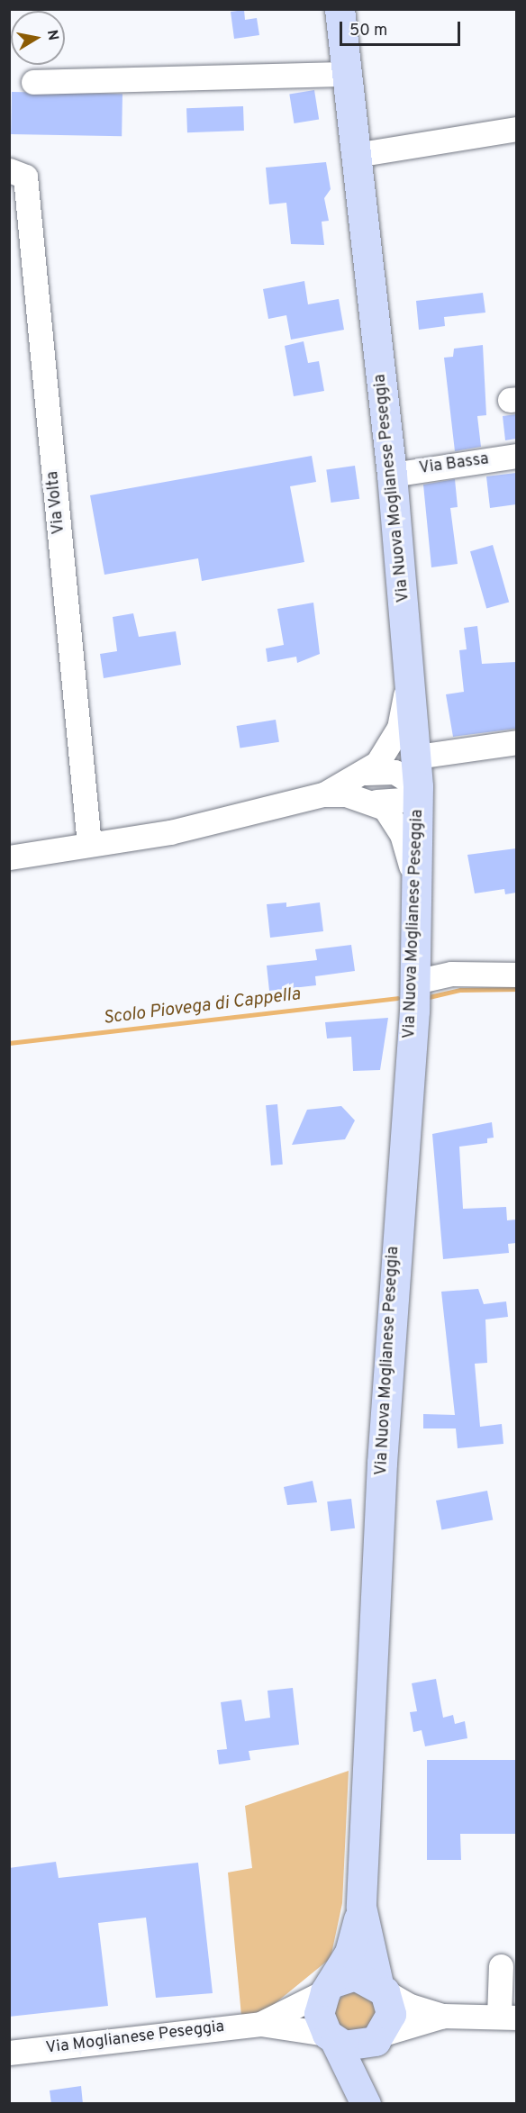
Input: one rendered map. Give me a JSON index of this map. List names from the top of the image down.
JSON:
{
  "streets": {
    "main road": ["Via Nuova Moglianese Peseggia"],
    "street": ["Via Bassa", "Via Volta", "Via Moglianese Peseggia"]
  },
  "crossings": [
    ["Via Bassa", "Via Nuova Moglianese Peseggia"],
    ["Via Nuova Moglianese Peseggia", "Via Moglianese Peseggia"]
  ],
  "water": ["Scolo Piovega di Cappella"],
  "scale_bar": "50 m",
  "north": "right"
}
